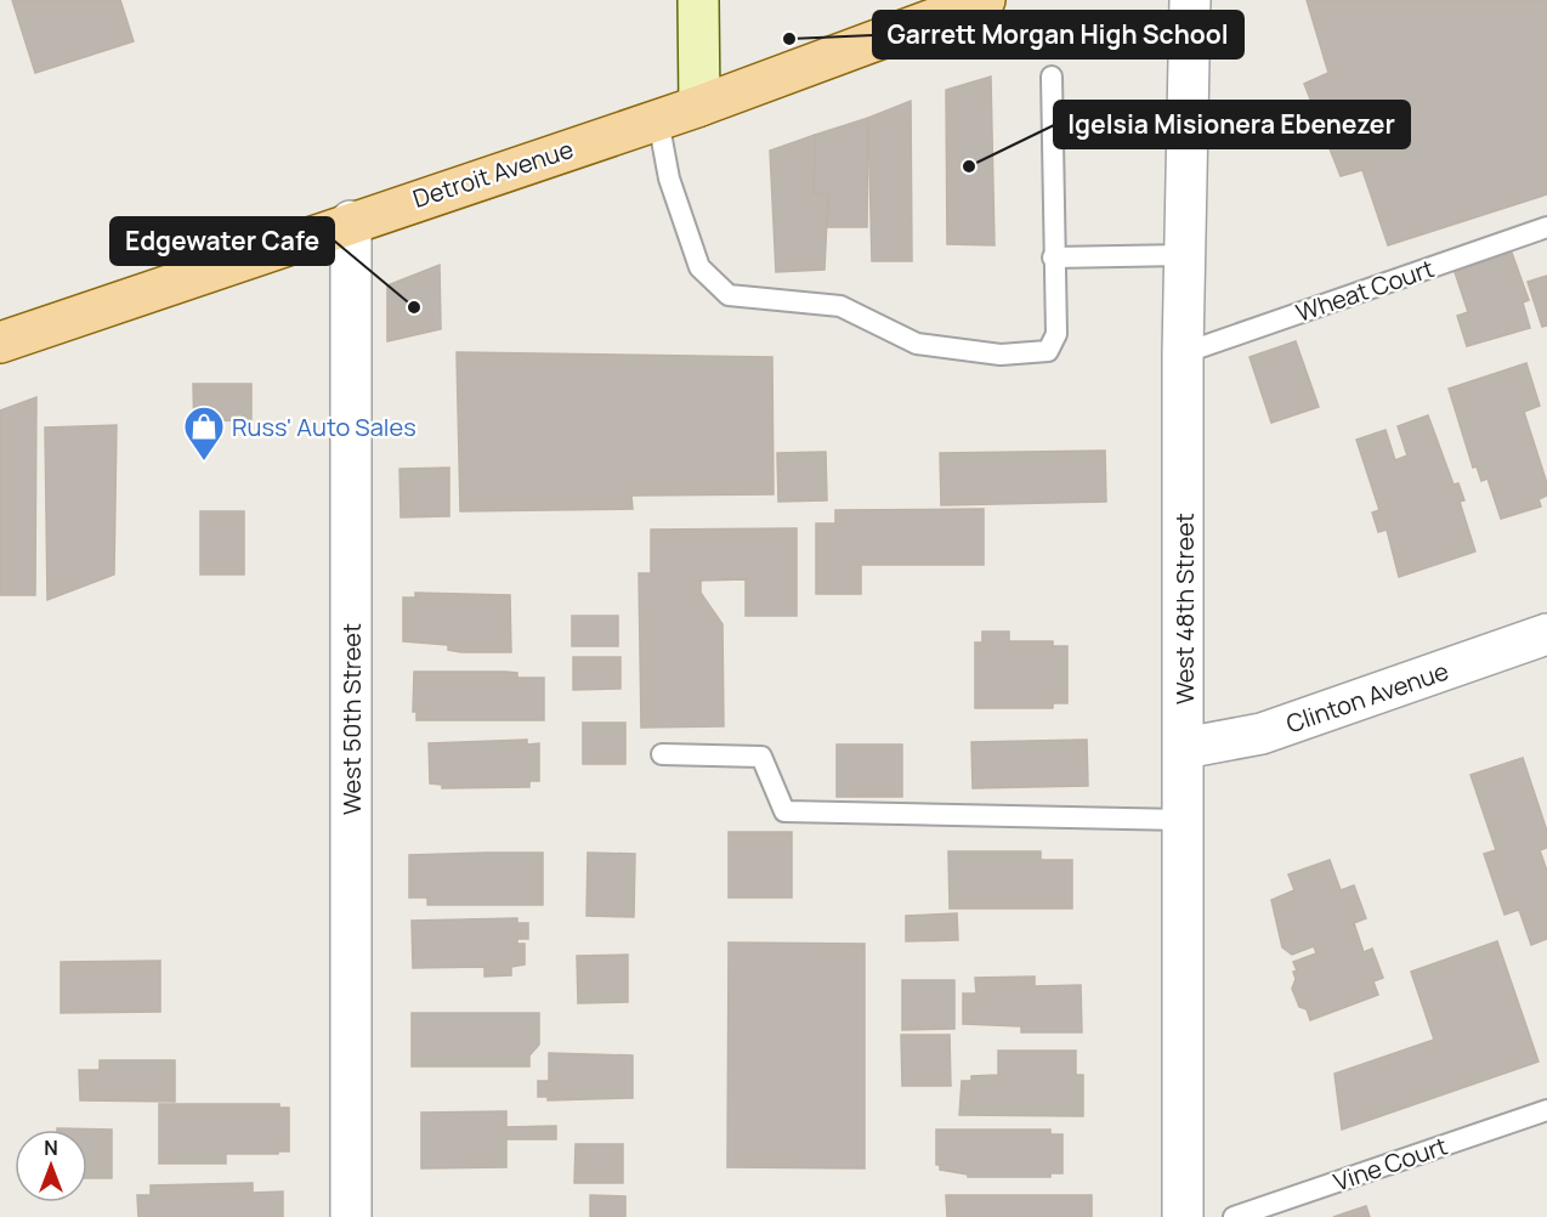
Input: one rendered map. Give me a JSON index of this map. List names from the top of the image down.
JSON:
{
  "streets": {
    "main road": ["Detroit Avenue"],
    "street": ["West 48th Street", "Clinton Avenue", "West 50th Street"],
    "lane": ["Wheat Court", "Vine Court"]
  },
  "crossings": [
    ["Detroit Avenue", "West 50th Street"],
    ["Wheat Court", "West 48th Street"],
    ["West 48th Street", "Clinton Avenue"]
  ],
  "places": {
    "other": ["Garrett Morgan High School", "Igelsia Misionera Ebenezer", "Edgewater Cafe"],
    "shop": ["Russ' Auto Sales"]
  },
  "north": "top"
}
